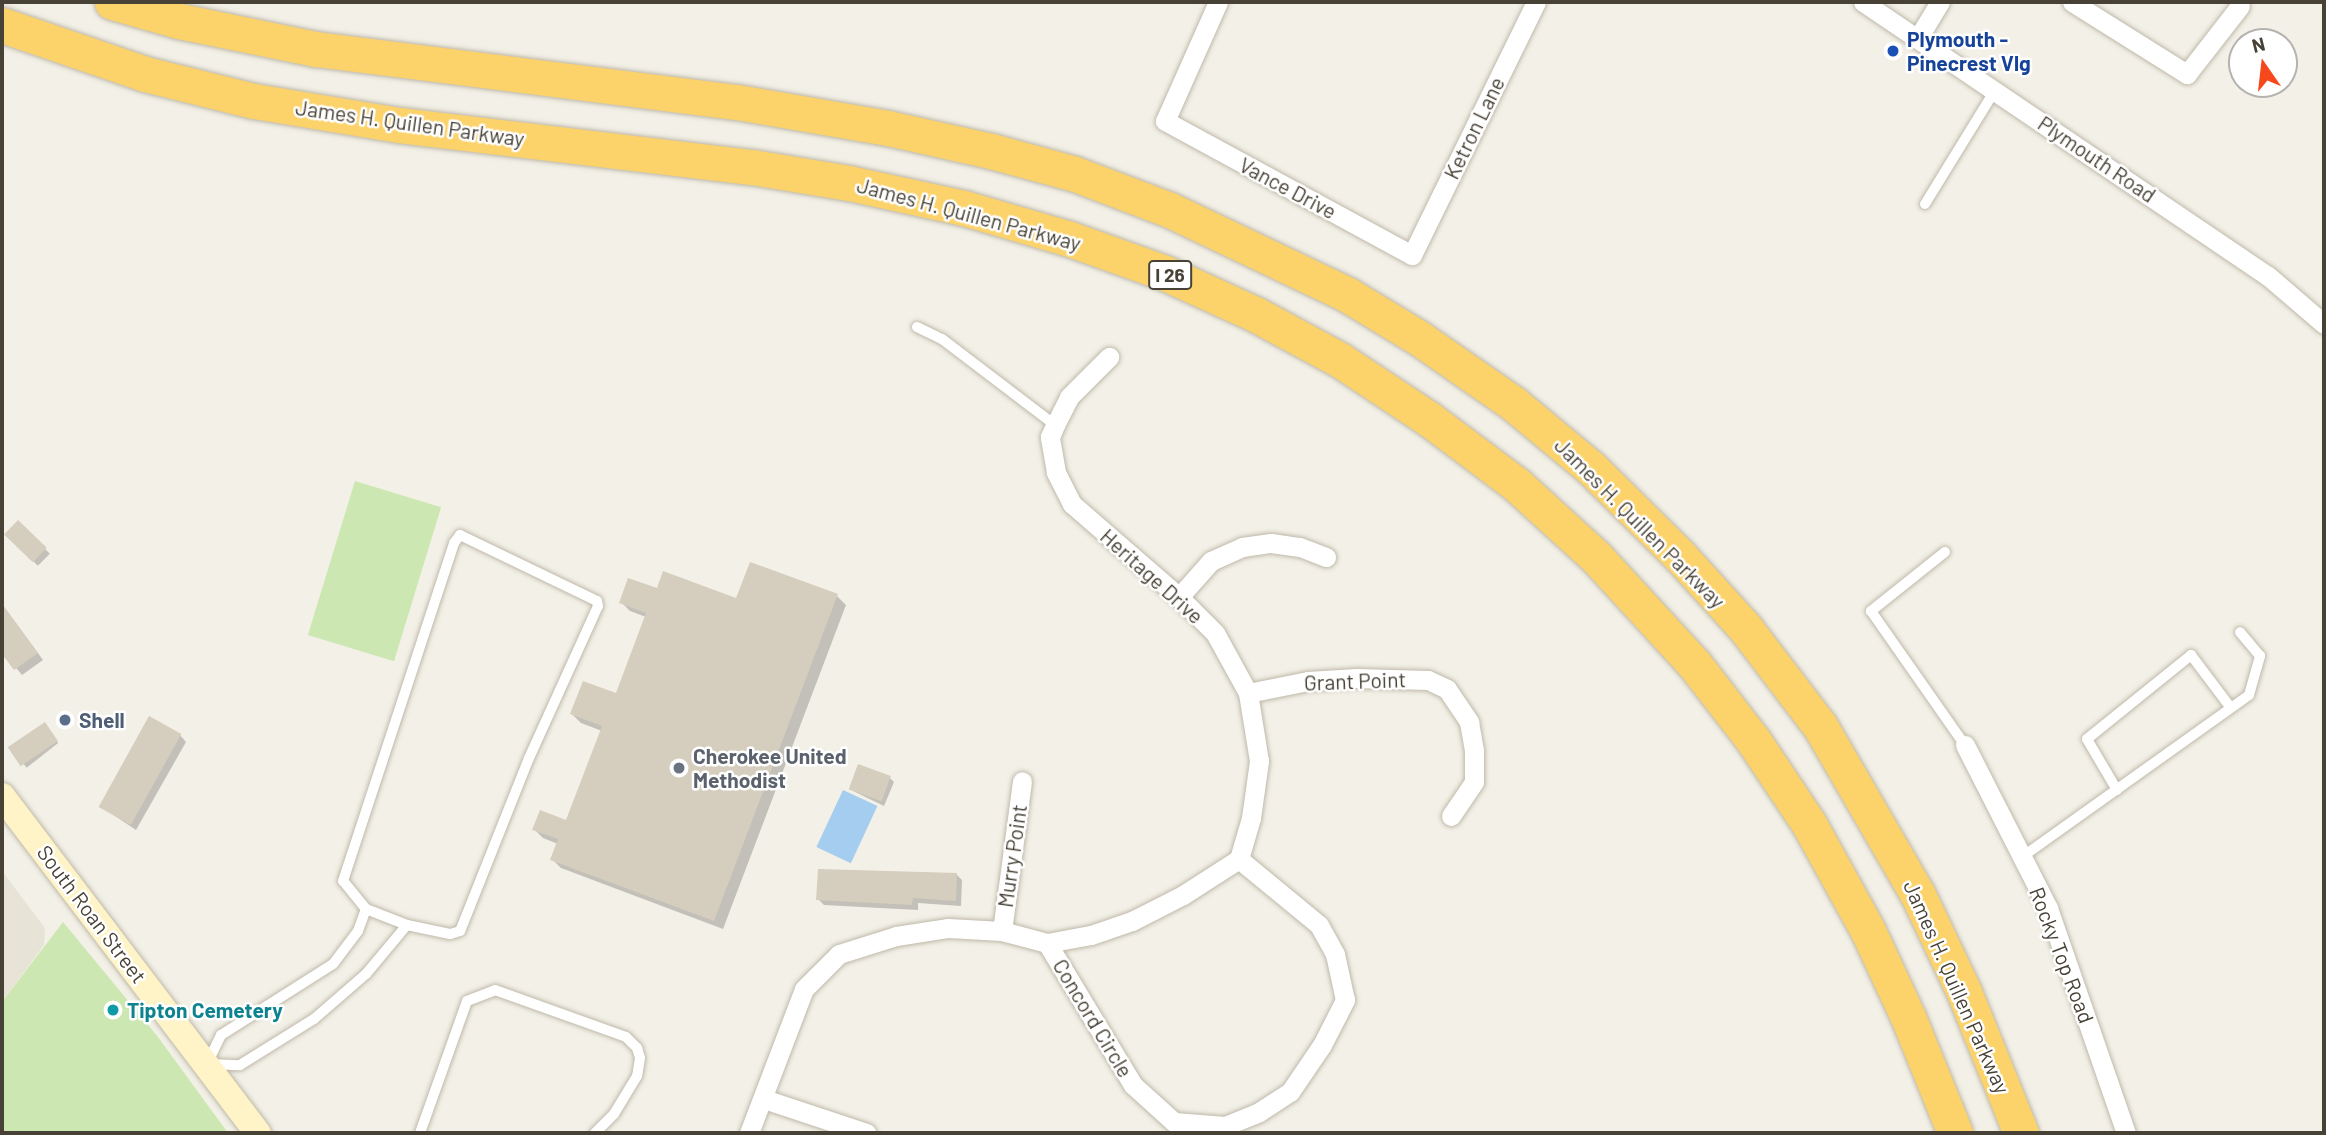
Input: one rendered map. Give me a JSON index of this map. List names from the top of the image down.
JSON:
{
  "streets": {
    "highway": ["James H. Quillen Parkway", "I 26"],
    "main road": ["South Roan Street"],
    "street": [
      "Ketron Lane",
      "Plymouth Road",
      "Vance Drive",
      "Heritage Drive",
      "Grant Point",
      "Murry Point",
      "Rocky Top Road",
      "Concord Circle"
    ]
  },
  "crossings": [
    ["Ketron Lane", "Vance Drive"],
    ["Heritage Drive", "Grant Point"],
    ["Heritage Drive", "Concord Circle"]
  ],
  "places": [
    "Plymouth - Pinecrest Vlg",
    "Shell",
    "Cherokee United Methodist",
    "Tipton Cemetery"
  ],
  "north": "top"
}
